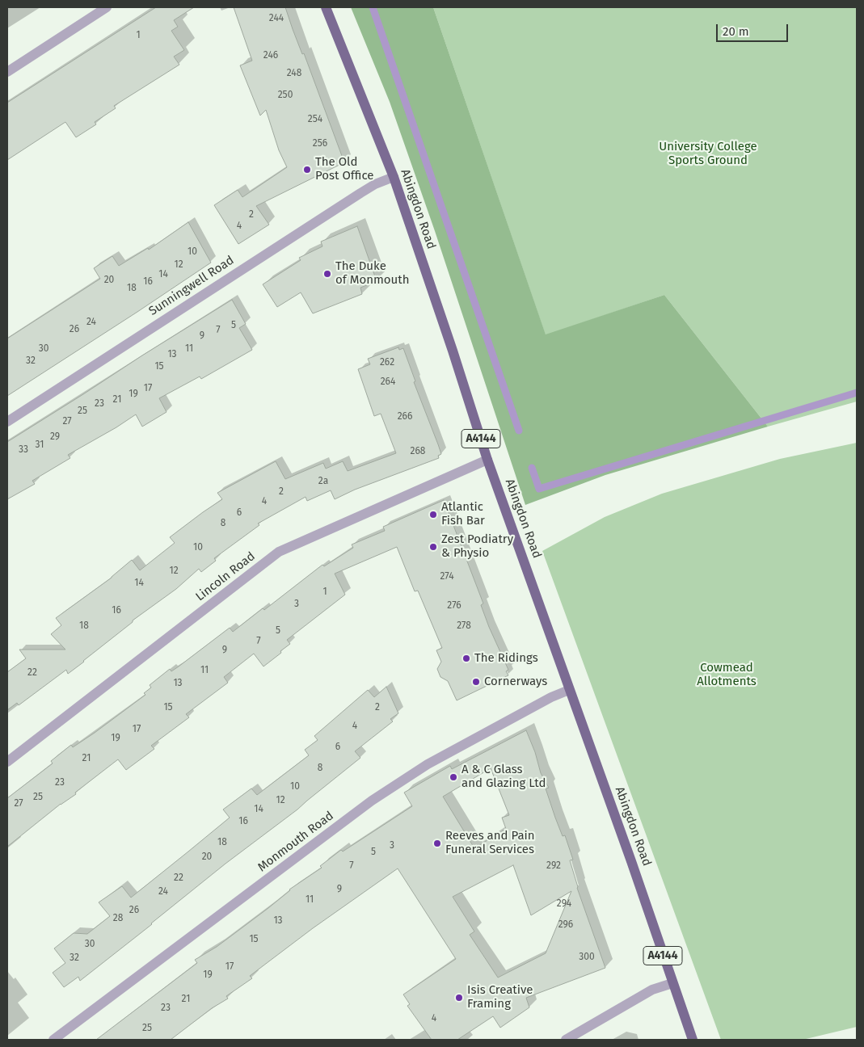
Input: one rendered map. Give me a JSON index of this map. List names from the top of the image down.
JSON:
{
  "streets": {
    "main road": ["Abingdon Road", "A4144"],
    "street": ["Sunningwell Road", "Lincoln Road", "Monmouth Road"]
  },
  "crossings": [
    ["Abingdon Road", "Sunningwell Road"],
    ["Abingdon Road", "Lincoln Road"],
    ["Abingdon Road", "Monmouth Road"]
  ],
  "parks": ["University College Sports Ground", "Cowmead Allotments"],
  "places": [
    "The Old Post Office",
    "The Duke of Monmouth",
    "Atlantic Fish Bar",
    "Zest Podiatry & Physio",
    "The Ridings",
    "Cornerways",
    "A & C Glass and Glazing Ltd",
    "Reeves and Pain Funeral Services",
    "Isis Creative Framing"
  ],
  "house_numbers": [
    "244",
    "1",
    "246",
    "248",
    "250",
    "254",
    "256",
    "2",
    "4",
    "10",
    "12",
    "14",
    "20",
    "16",
    "18",
    "24",
    "5",
    "26",
    "7",
    "9",
    "30",
    "11",
    "13",
    "32",
    "262",
    "15",
    "264",
    "17",
    "19",
    "21",
    "23",
    "25",
    "266",
    "27",
    "29",
    "31",
    "33",
    "268",
    "2a",
    "2",
    "4",
    "6",
    "8",
    "10",
    "12",
    "274",
    "14",
    "1",
    "3",
    "276",
    "16",
    "18",
    "278",
    "5",
    "7",
    "9",
    "11",
    "22",
    "13",
    "15",
    "2",
    "4",
    "17",
    "19",
    "6",
    "21",
    "8",
    "23",
    "10",
    "25",
    "12",
    "27",
    "14",
    "16",
    "18",
    "3",
    "5",
    "20",
    "7",
    "292",
    "22",
    "9",
    "24",
    "11",
    "294",
    "26",
    "28",
    "13",
    "296",
    "15",
    "30",
    "300",
    "32",
    "17",
    "19",
    "21",
    "23",
    "4",
    "25"
  ],
  "scale_bar": "20 m"
}
